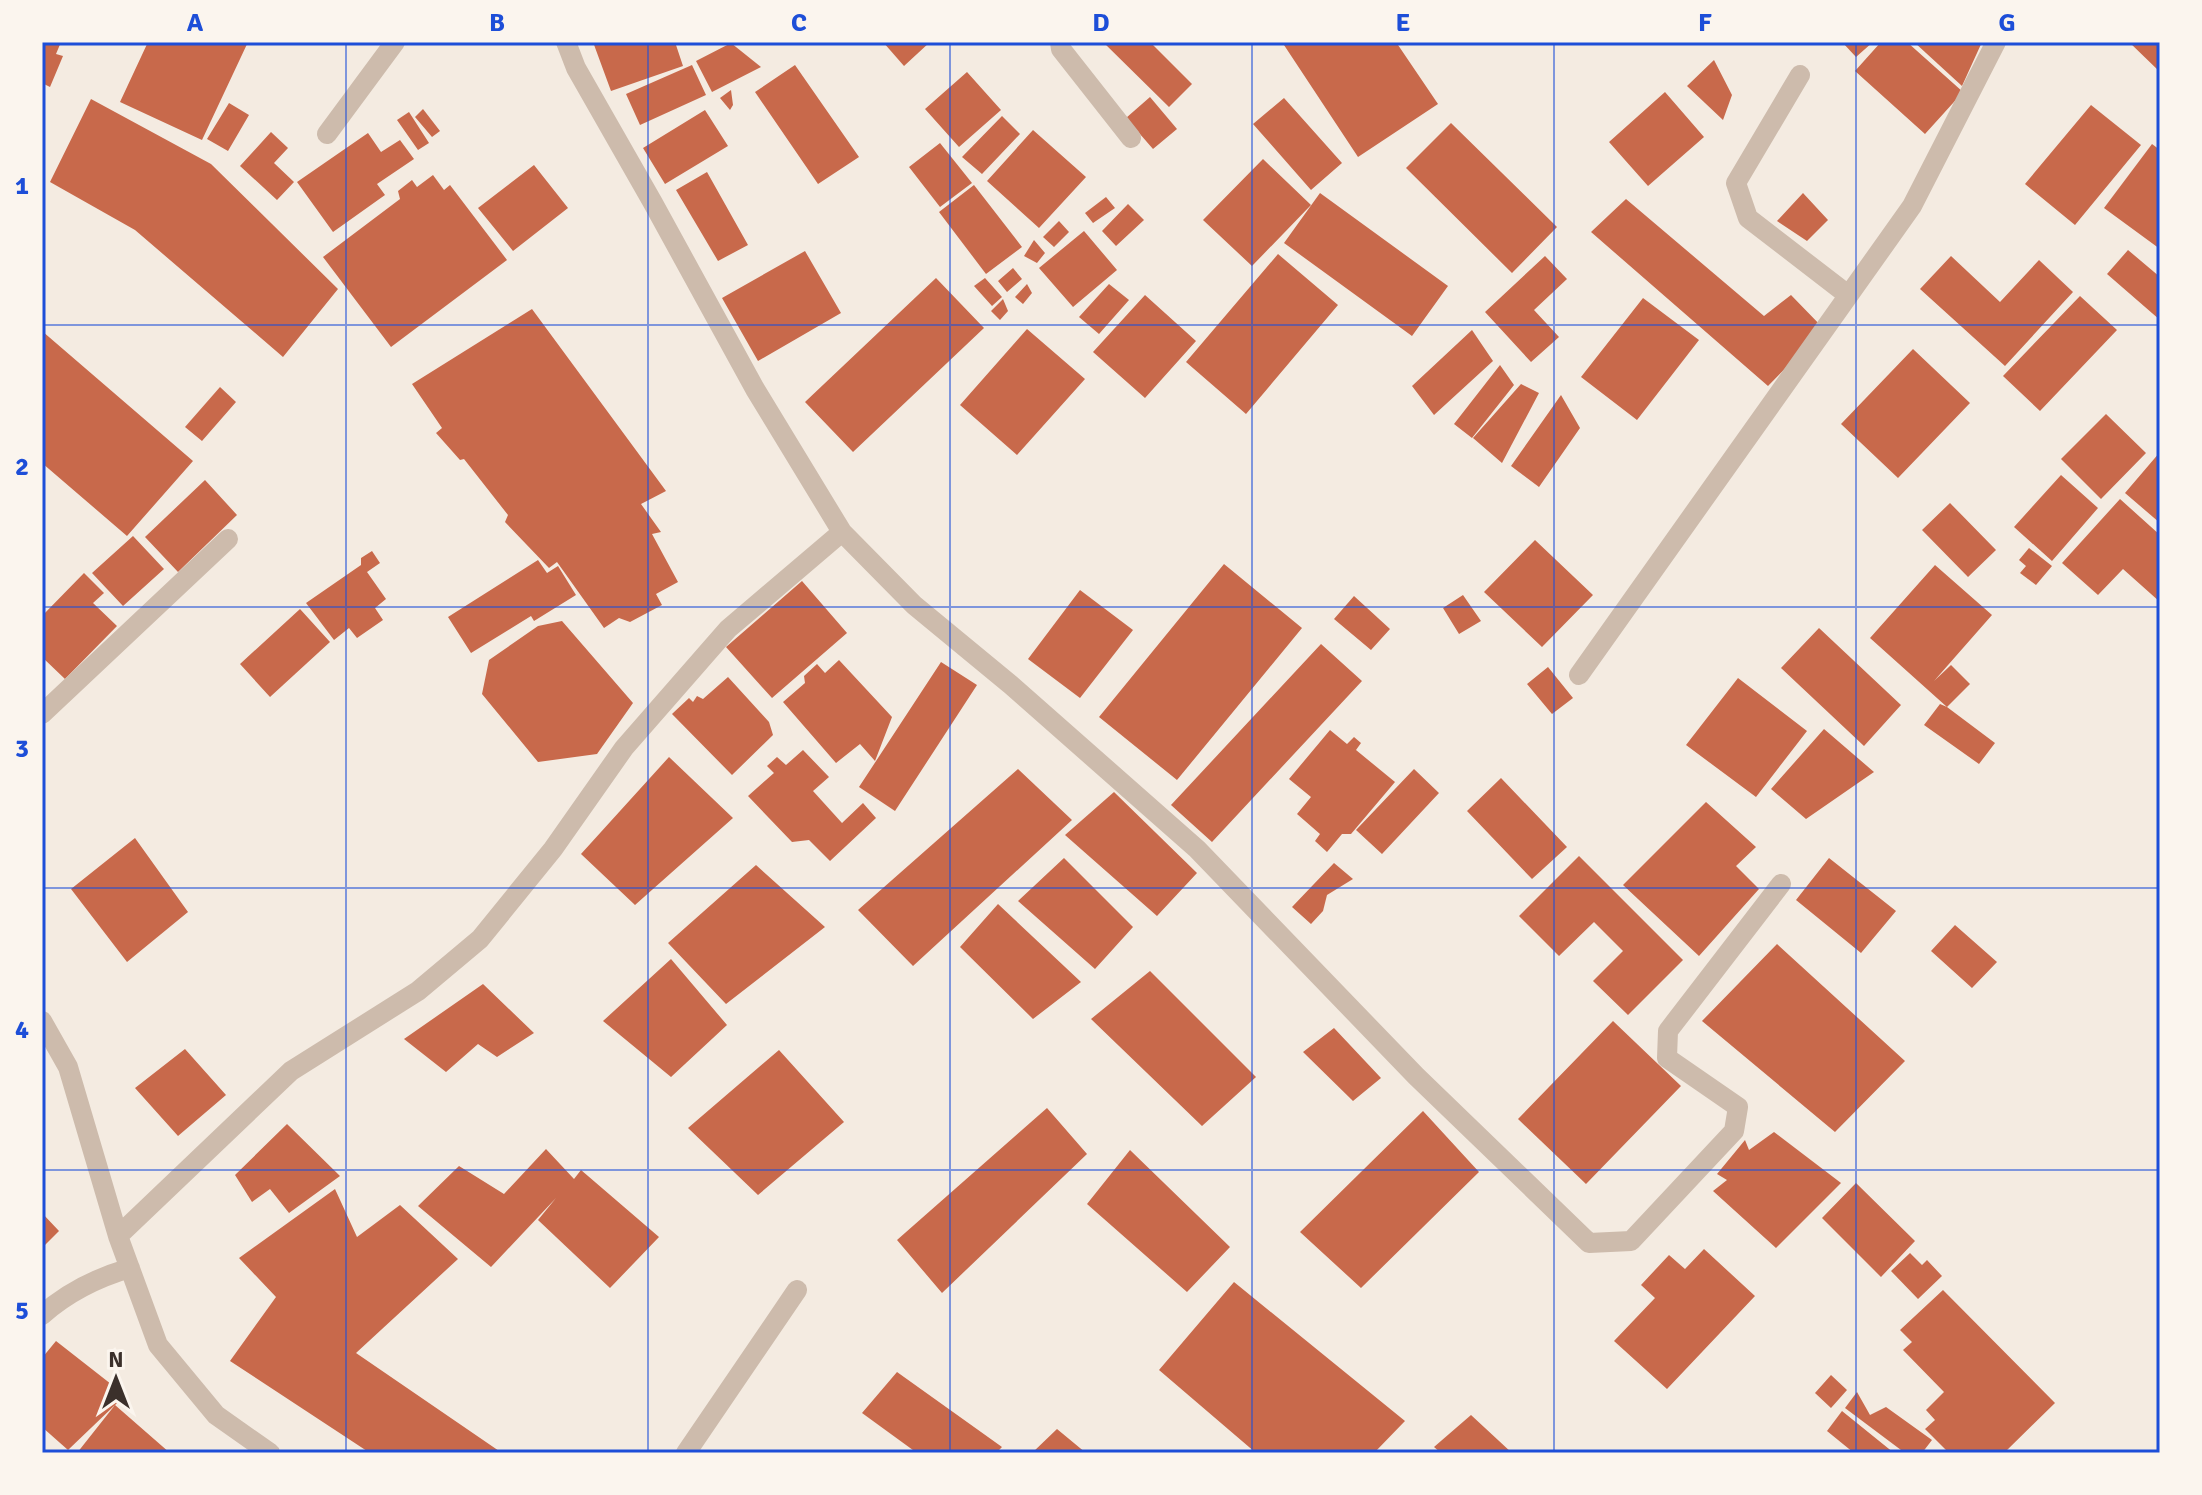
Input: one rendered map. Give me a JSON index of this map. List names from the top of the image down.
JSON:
{
  "north": "top",
  "grid": {
    "columns": [
      "A",
      "B",
      "C",
      "D",
      "E",
      "F",
      "G"
    ],
    "rows": [
      "1",
      "2",
      "3",
      "4",
      "5"
    ]
  }
}
